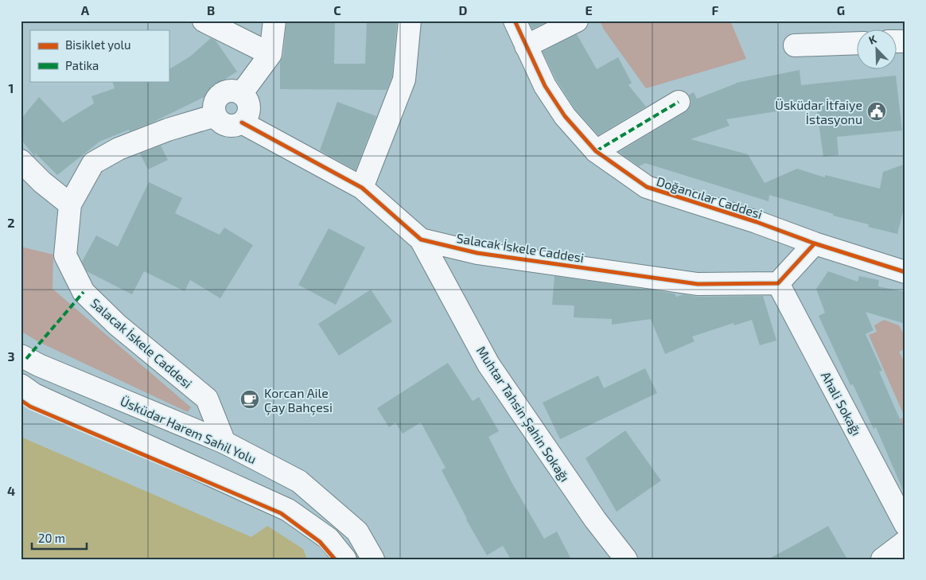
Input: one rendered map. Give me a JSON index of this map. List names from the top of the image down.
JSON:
{
  "streets": {
    "street": [
      "Doğancılar Caddesi",
      "Salacak İskele Caddesi",
      "Ahali Sokağı",
      "Muhtar Tahsin Şahin Sokağı",
      "Üsküdar Harem Sahil Yolu"
    ]
  },
  "crossings": [
    ["Salacak İskele Caddesi", "Ahali Sokağı"],
    ["Salacak İskele Caddesi", "Muhtar Tahsin Şahin Sokağı"],
    ["Salacak İskele Caddesi", "Üsküdar Harem Sahil Yolu"]
  ],
  "places": {
    "public building": ["Üsküdar İtfaiye İstasyonu"],
    "cafe": ["Korcan Aile Çay Bahçesi"]
  },
  "legend": ["Bisiklet yolu", "Patika"],
  "scale_bar": "20 m",
  "north": "top left",
  "grid": {
    "columns": [
      "A",
      "B",
      "C",
      "D",
      "E",
      "F",
      "G"
    ],
    "rows": [
      "1",
      "2",
      "3",
      "4"
    ]
  }
}
